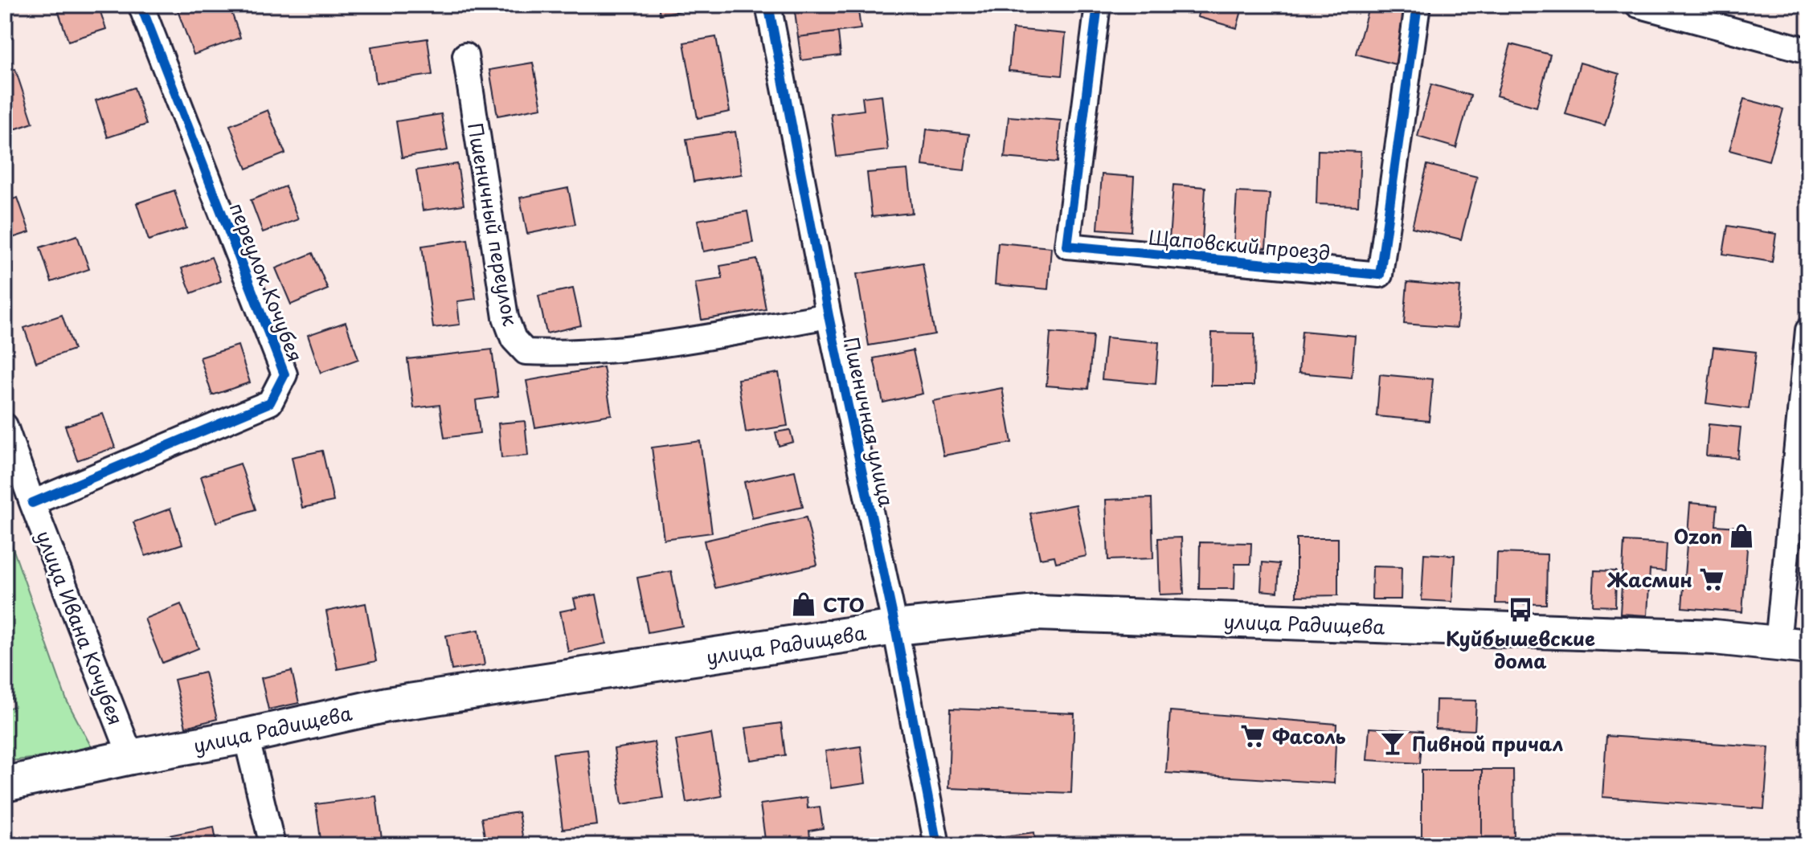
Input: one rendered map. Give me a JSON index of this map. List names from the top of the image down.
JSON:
{
  "streets": {
    "main road": ["улица Радищева"],
    "street": [
      "Пшеничный переулок",
      "Щаповский проезд",
      "переулок Кочубея",
      "Пшеничная улица",
      "улица Ивана Кочубея"
    ]
  },
  "crossings": [
    ["Пшеничный переулок", "Пшеничная улица"],
    ["переулок Кочубея", "улица Ивана Кочубея"],
    ["Пшеничная улица", "улица Радищева"],
    ["улица Радищева", "улица Ивана Кочубея"]
  ],
  "places": {
    "shop": ["Ozon", "СТО"],
    "supermarket": ["Жасмин", "Фасоль"],
    "bus stop": ["Куйбышевские дома"],
    "bar": ["Пивной причал"]
  }
}
